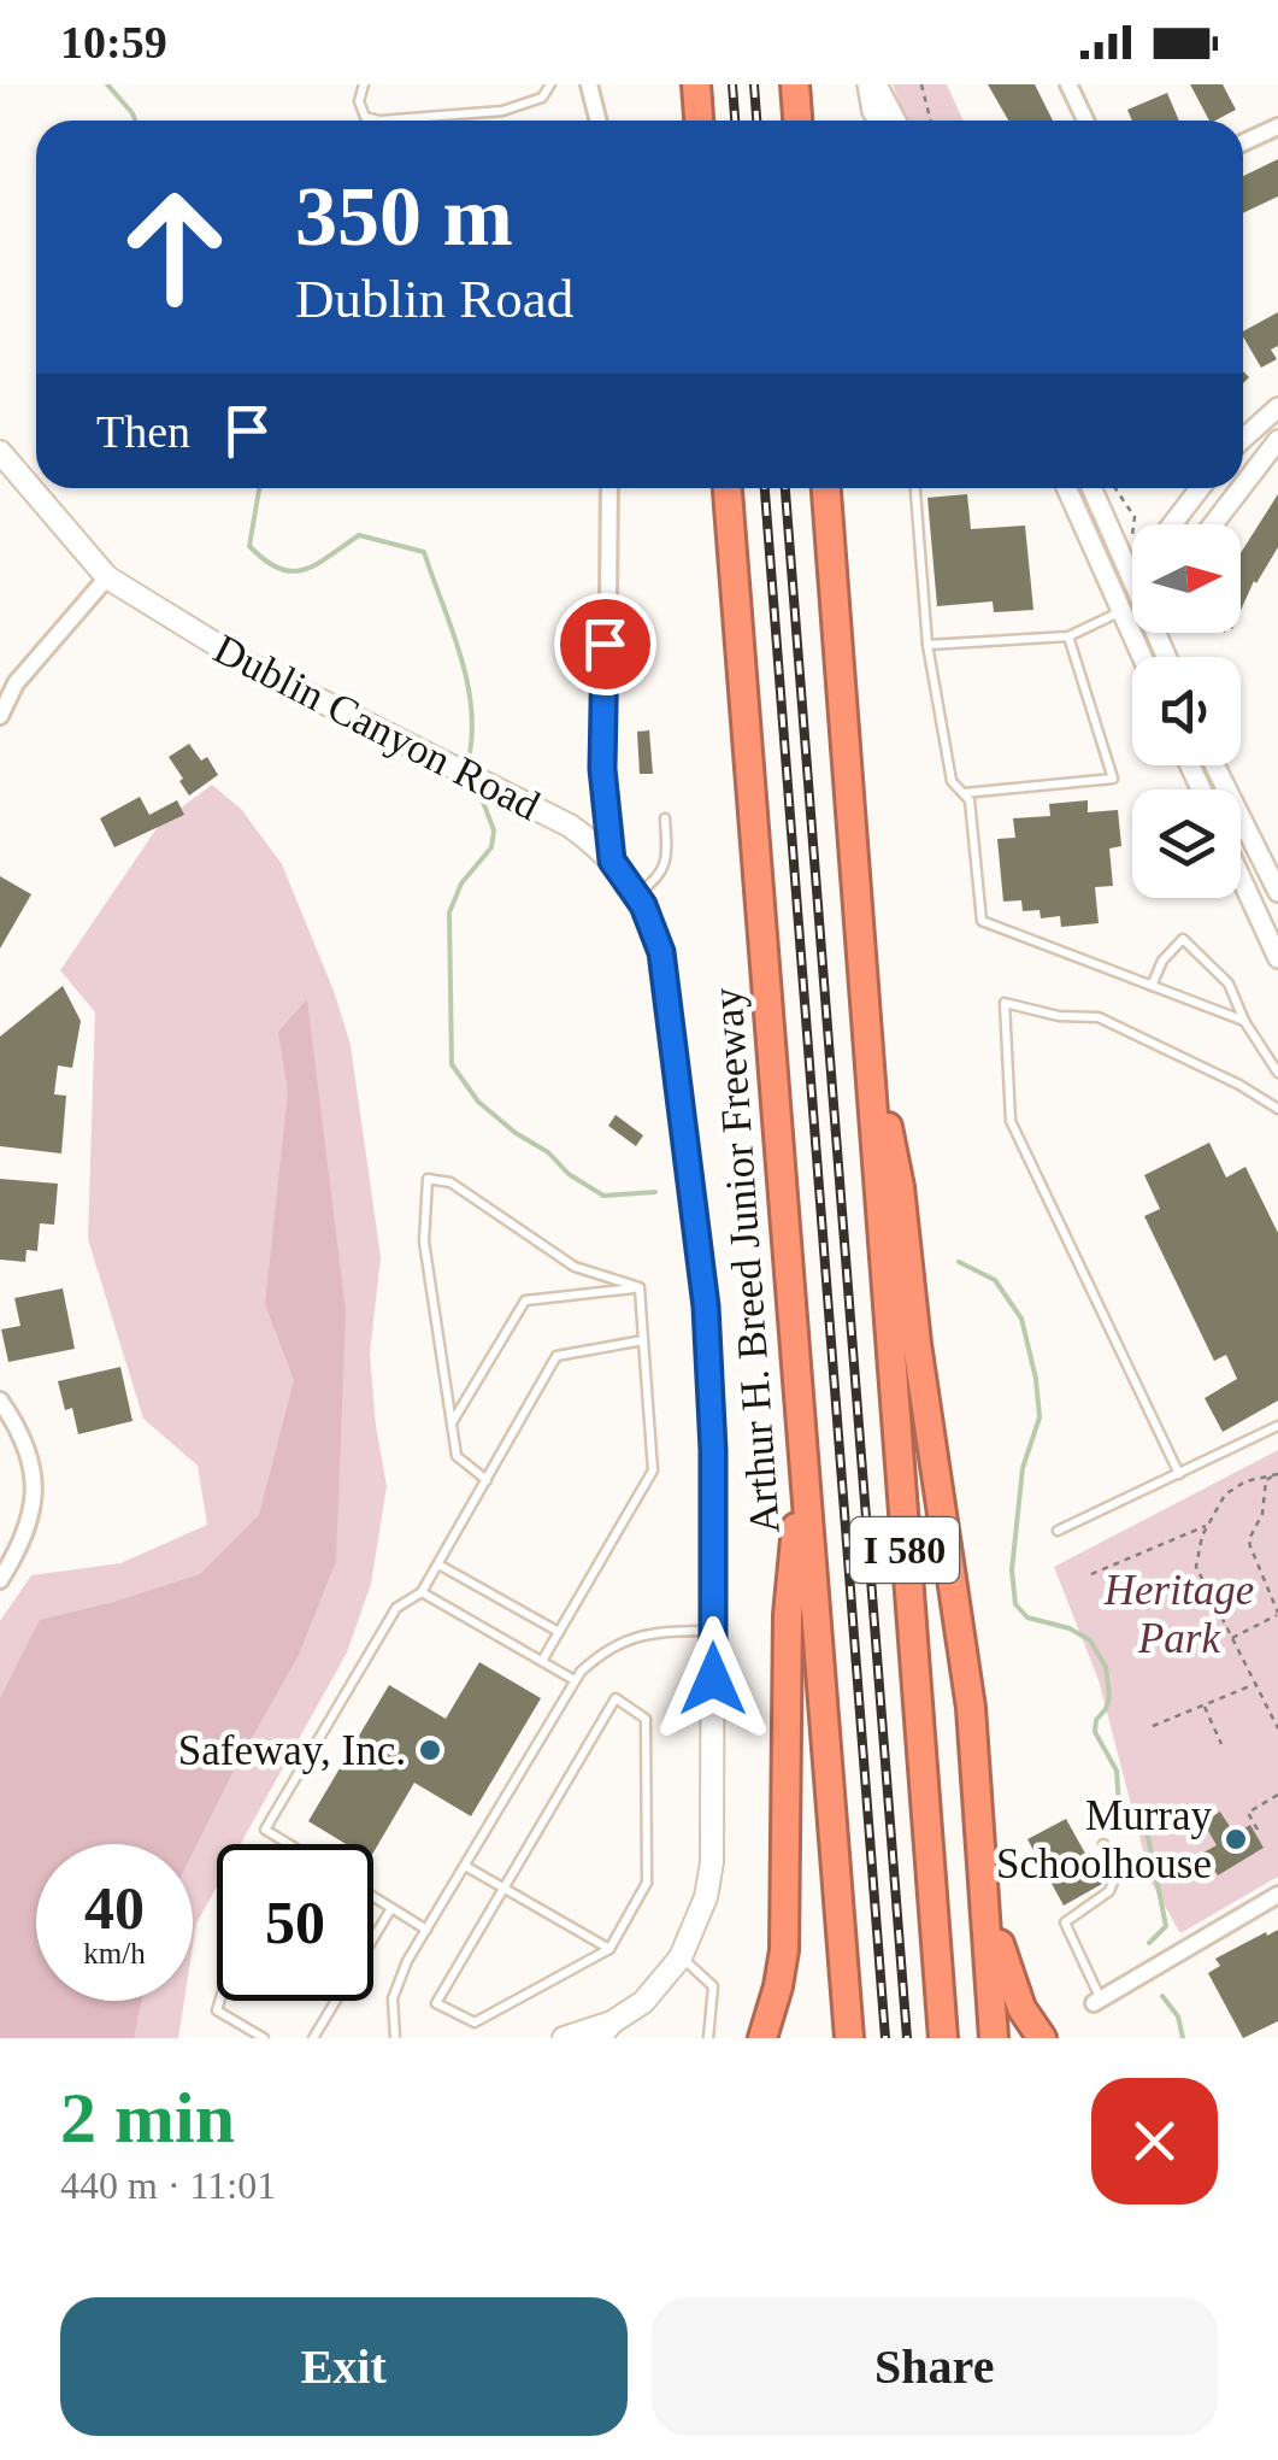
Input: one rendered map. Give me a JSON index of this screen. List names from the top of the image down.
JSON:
{
  "streets": {
    "highway": ["Arthur H. Breed Junior Freeway", "I 580"],
    "main road": ["Dublin Canyon Road"]
  },
  "parks": ["Heritage Park"],
  "places": ["Safeway, Inc.", "Murray Schoolhouse"],
  "north": "right",
  "page": {
    "status": "10:59",
    "turn": ["350 m", "Dublin Road"],
    "then": "Then",
    "speed": "40 km/h",
    "limit": "50",
    "heading": ["2 min", "440 m · 11:01"],
    "buttons": ["Exit", "Share"]
  }
}
